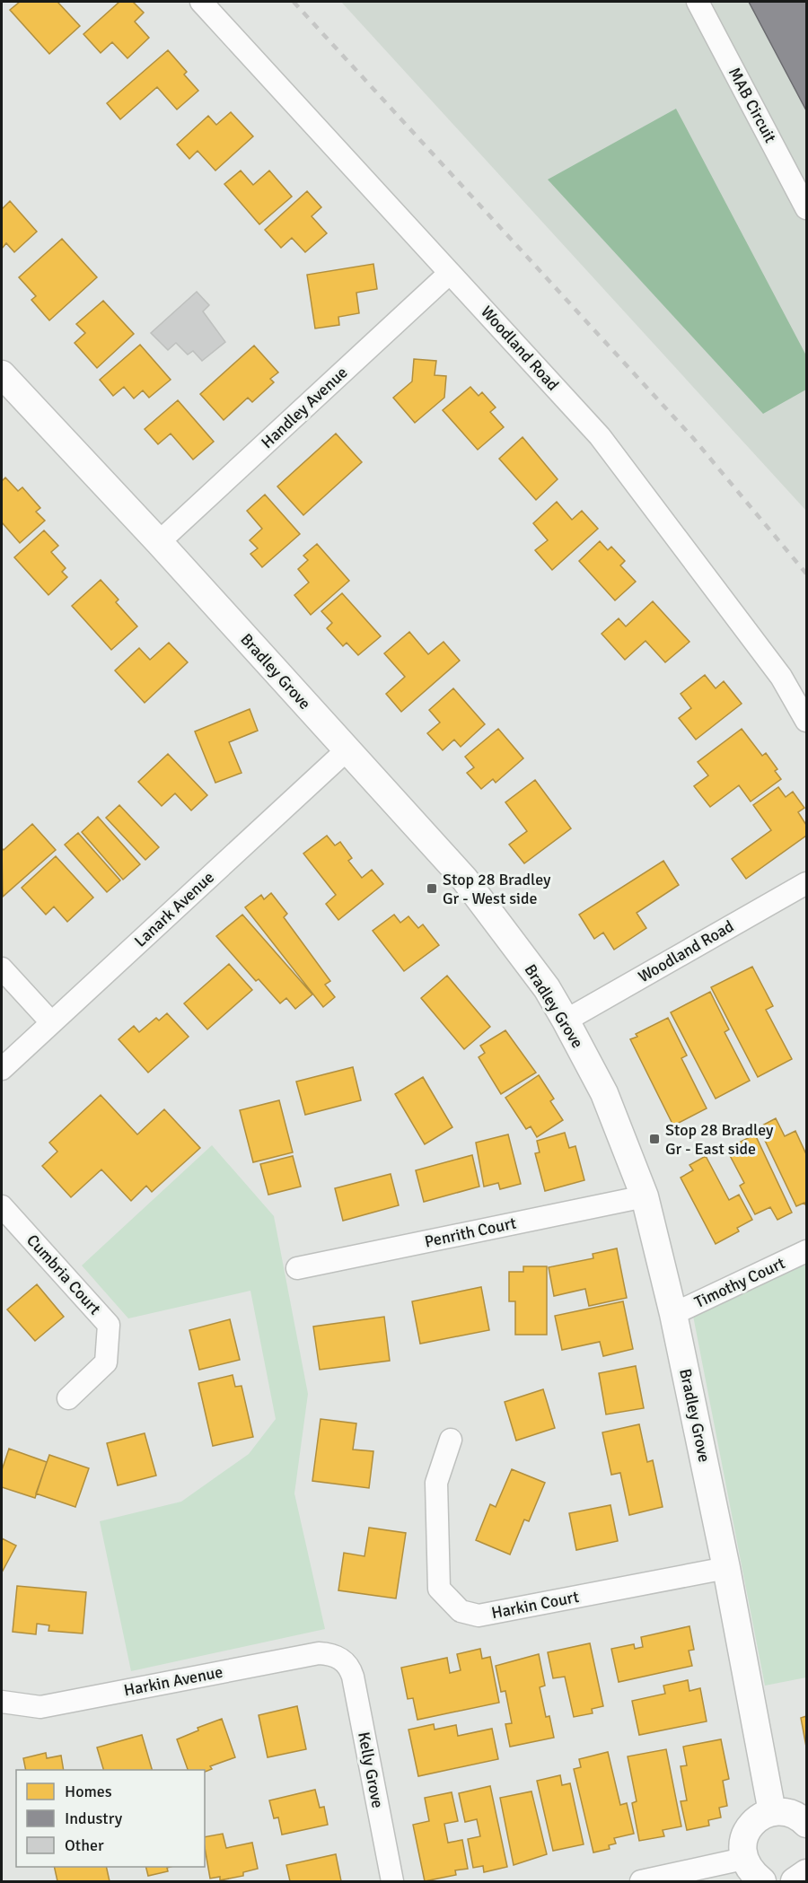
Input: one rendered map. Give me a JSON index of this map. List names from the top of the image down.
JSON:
{
  "streets": {
    "street": [
      "MAB Circuit",
      "Woodland Road",
      "Handley Avenue",
      "Bradley Grove",
      "Lanark Avenue",
      "Penrith Court",
      "Cumbria Court",
      "Timothy Court",
      "Harkin Court",
      "Harkin Avenue",
      "Kelly Grove"
    ]
  },
  "crossings": [
    ["Woodland Road", "Handley Avenue"],
    ["Woodland Road", "Bradley Grove"],
    ["Handley Avenue", "Bradley Grove"],
    ["Bradley Grove", "Lanark Avenue"],
    ["Bradley Grove", "Penrith Court"],
    ["Bradley Grove", "Timothy Court"],
    ["Bradley Grove", "Harkin Court"],
    ["Harkin Avenue", "Kelly Grove"]
  ],
  "places": {
    "transit": ["Stop 28 Bradley Gr - West side", "Stop 28 Bradley Gr - East side"]
  },
  "legend": ["Homes", "Industry", "Other"]
}
